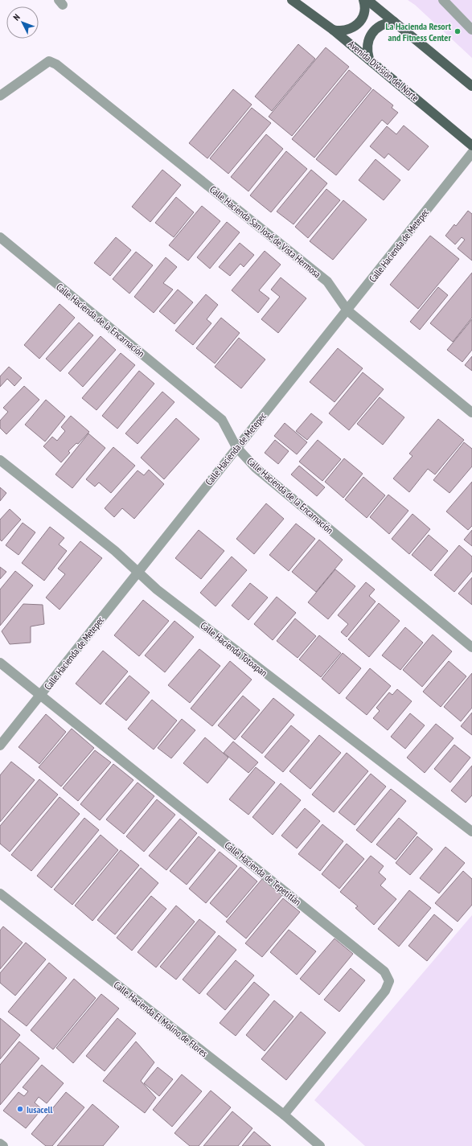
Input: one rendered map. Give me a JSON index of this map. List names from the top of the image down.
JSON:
{
  "streets": {
    "main road": ["Avenida División del Norte"],
    "street": [
      "Calle Hacienda San José de Vista Hermosa",
      "Calle Hacienda de Metepec",
      "Calle Hacienda de la Encarnación",
      "Calle Hacienda Totoapan",
      "Calle Hacienda de Tepetitlán",
      "Calle Hacienda El Molino de Flores"
    ]
  },
  "crossings": [
    ["Calle Hacienda San José de Vista Hermosa", "Calle Hacienda de Metepec"],
    ["Calle Hacienda de Metepec", "Calle Hacienda de la Encarnación"],
    ["Calle Hacienda de Metepec", "Calle Hacienda Totoapan"],
    ["Calle Hacienda de Metepec", "Calle Hacienda de Tepetitlán"],
    ["Calle Hacienda de Tepetitlán", "Calle Hacienda El Molino de Flores"]
  ],
  "places": ["La Hacienda Resort and Fitness Center", "Iusacell"],
  "north": "top left"
}
